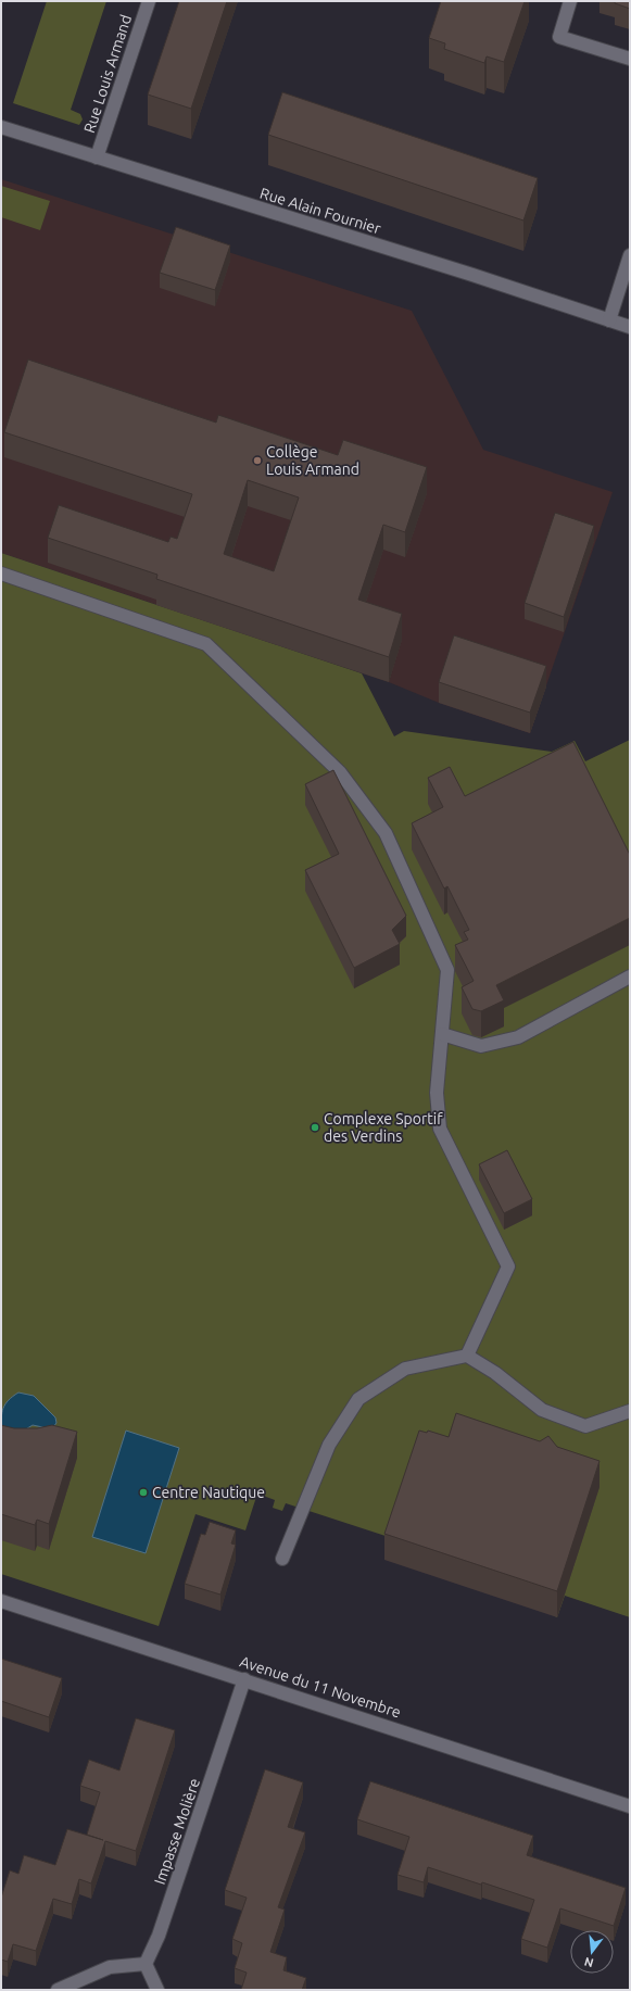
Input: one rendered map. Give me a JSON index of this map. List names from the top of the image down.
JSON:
{
  "streets": {
    "street": [
      "Rue Louis Armand",
      "Rue Alain Fournier",
      "Avenue du 11 Novembre",
      "Impasse Molière"
    ]
  },
  "crossings": [
    ["Rue Louis Armand", "Rue Alain Fournier"],
    ["Avenue du 11 Novembre", "Impasse Molière"]
  ],
  "places": ["Collège Louis Armand", "Complexe Sportif des Verdins", "Centre Nautique"],
  "north": "bottom"
}
